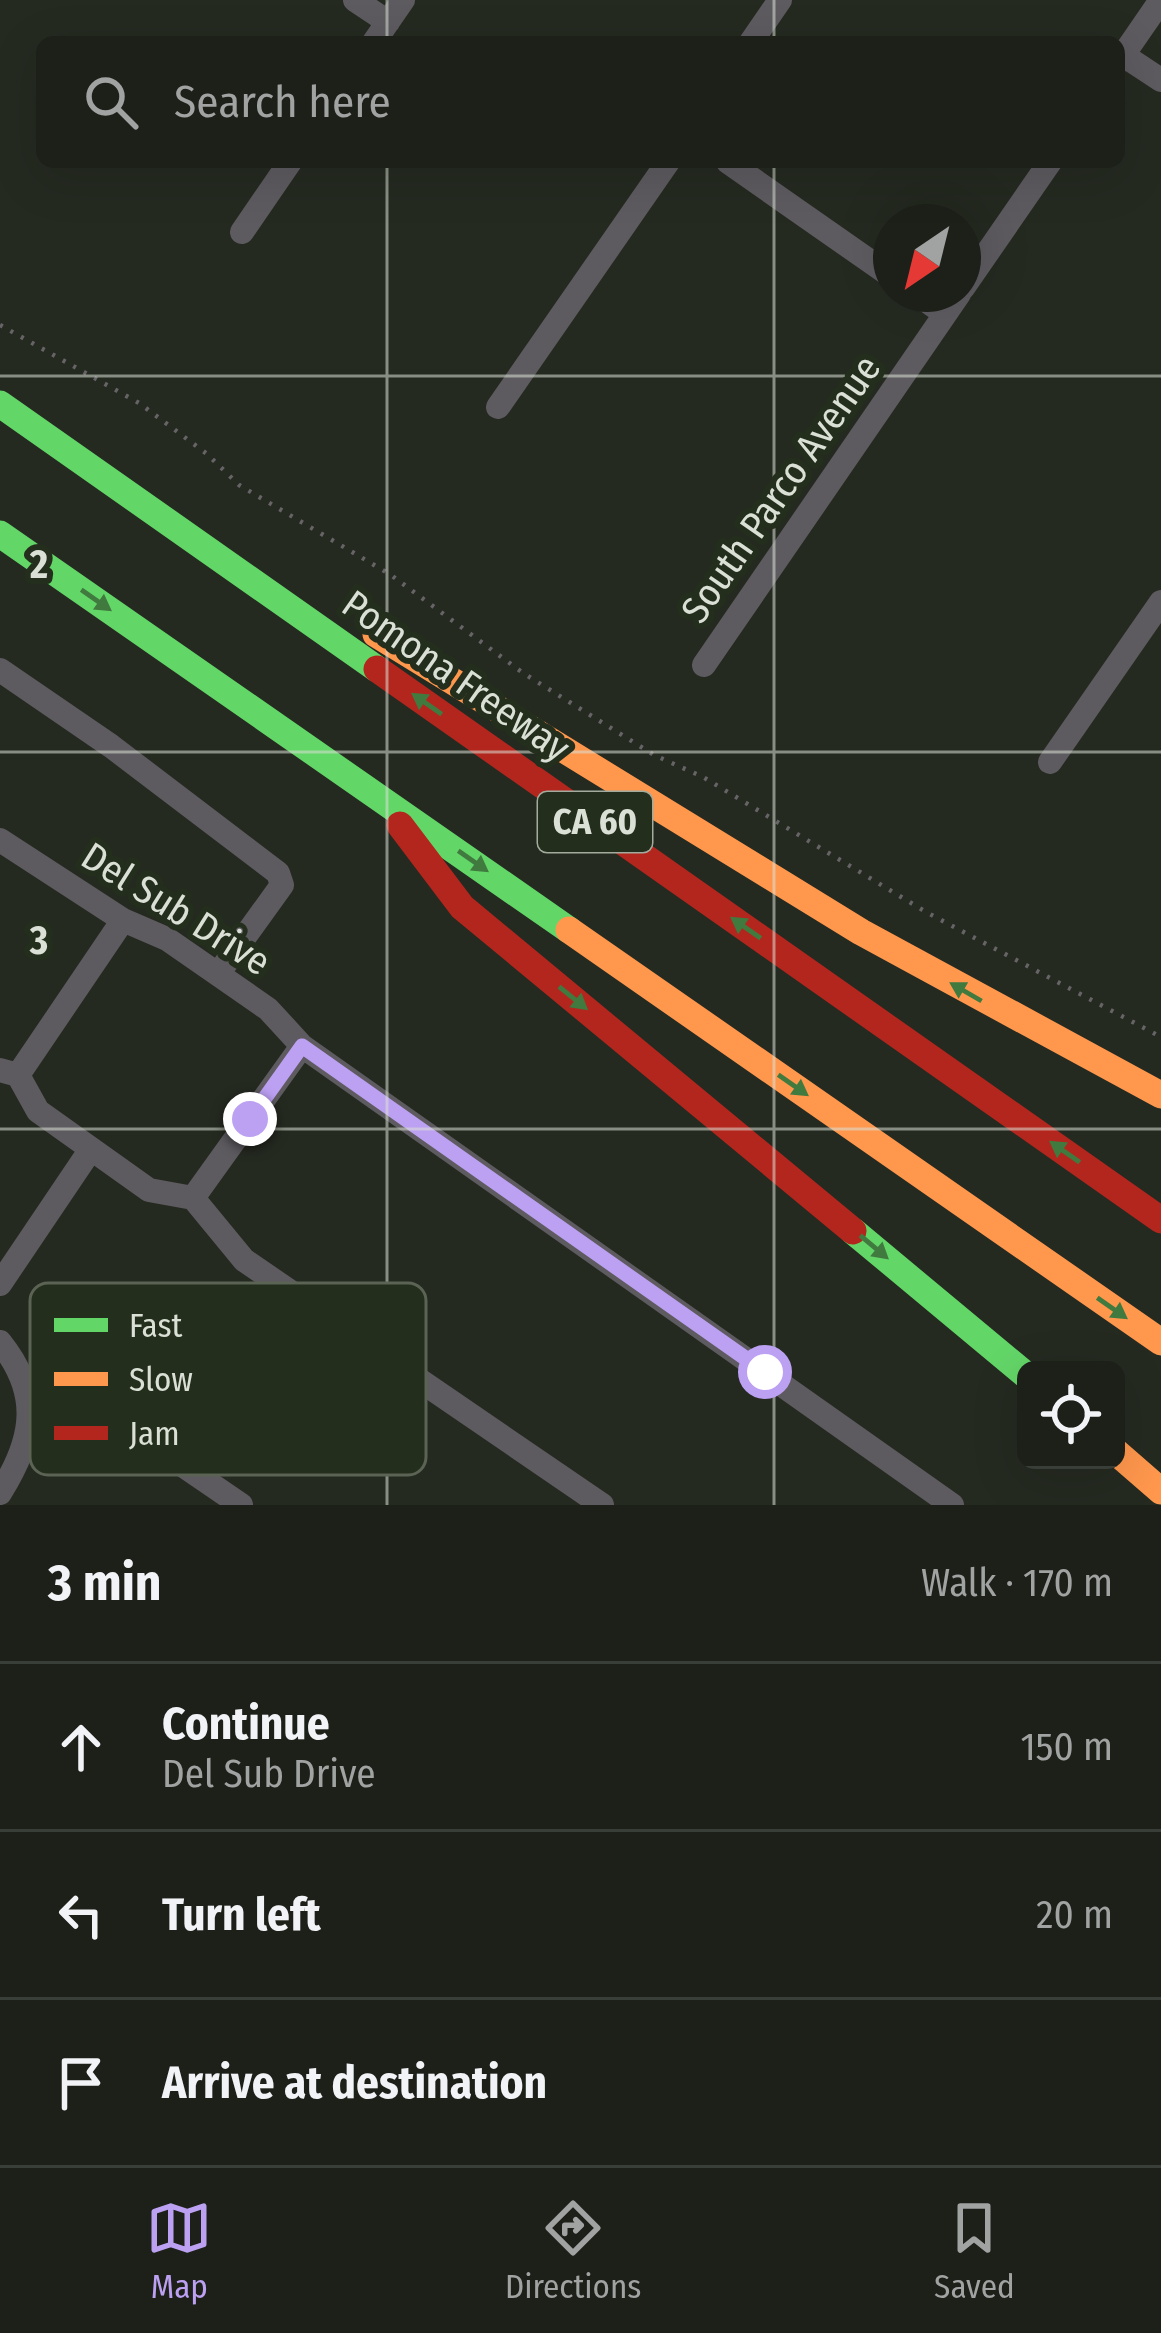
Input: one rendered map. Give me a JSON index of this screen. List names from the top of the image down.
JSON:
{
  "streets": {
    "highway": ["Pomona Freeway", "CA 60"],
    "street": ["South Parco Avenue", "Del Sub Drive"]
  },
  "legend": ["Fast", "Slow", "Jam"],
  "north": "bottom left",
  "page": {
    "search": "Search here",
    "heading": ["3 min", "Walk · 170 m"],
    "list": [
      ["Continue", "Del Sub Drive", "150 m"],
      ["Turn left", "20 m"],
      "Arrive at destination"
    ],
    "nav": ["Map", "Directions", "Saved"]
  },
  "grid": {
    "rows": ["2", "3"]
  }
}
